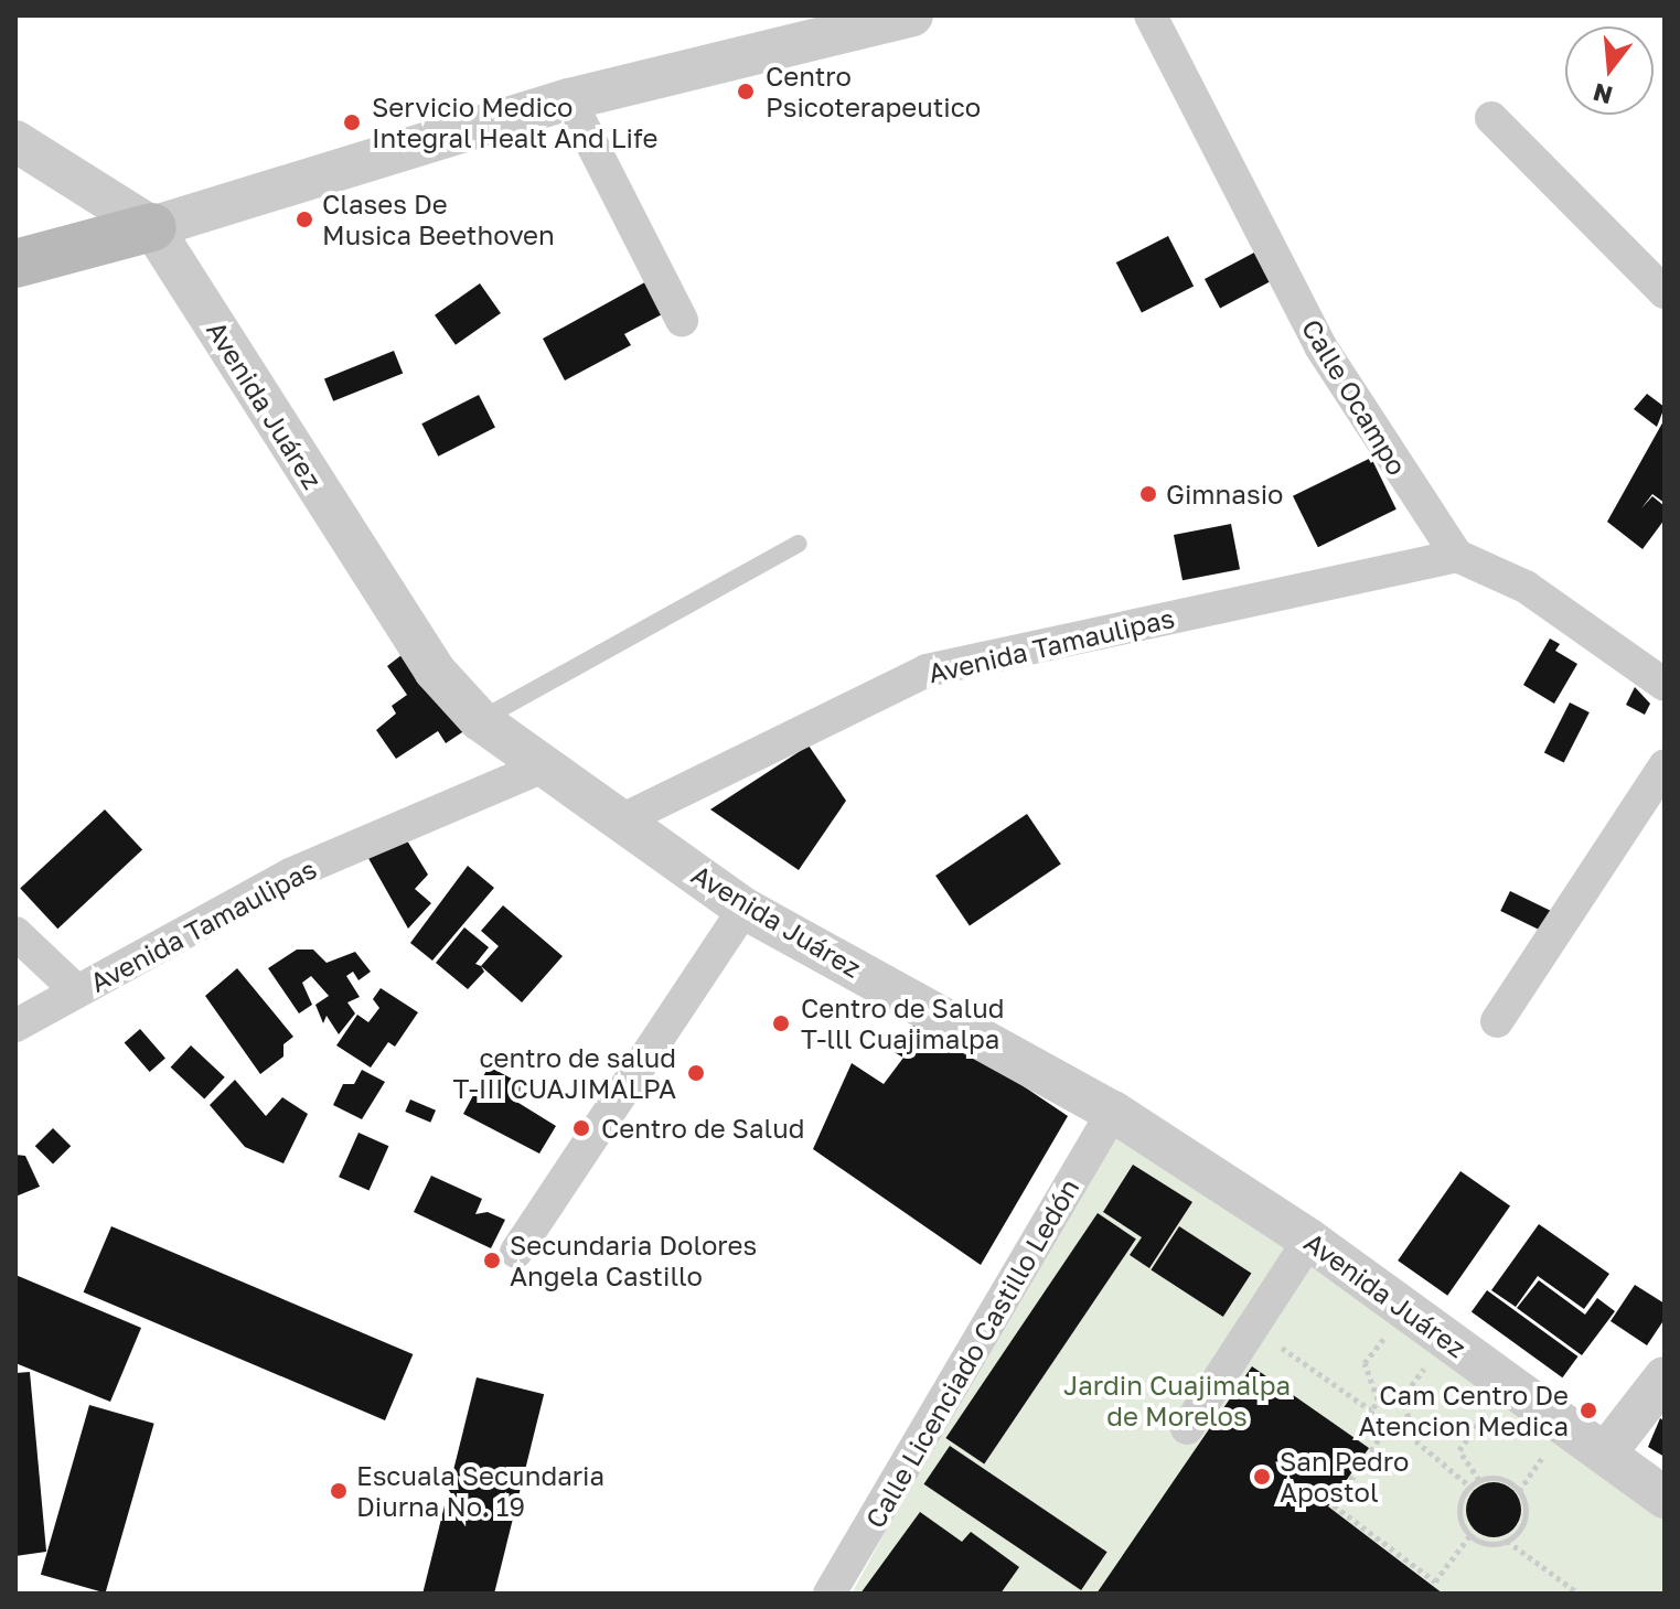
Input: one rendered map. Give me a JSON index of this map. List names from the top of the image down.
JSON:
{
  "streets": {
    "street": [
      "Calle Ocampo",
      "Avenida Juárez",
      "Avenida Tamaulipas",
      "Calle Licenciado Castillo Ledón"
    ]
  },
  "crossings": [
    ["Calle Ocampo", "Avenida Tamaulipas"],
    ["Avenida Juárez", "Avenida Tamaulipas"],
    ["Avenida Juárez", "Calle Licenciado Castillo Ledón"]
  ],
  "parks": ["Jardin Cuajimalpa de Morelos"],
  "places": [
    "Centro Psicoterapeutico",
    "Servicio Medico Integral Healt And Life",
    "Clases De Musica Beethoven",
    "Gimnasio",
    "Centro de Salud T-lll Cuajimalpa",
    "centro de salud T-III CUAJIMALPA",
    "Centro de Salud",
    "Secundaria Dolores Angela Castillo",
    "Cam Centro De Atencion Medica",
    "San Pedro Apostol",
    "Escuala Secundaria Diurna No. 19"
  ],
  "north": "bottom"
}
